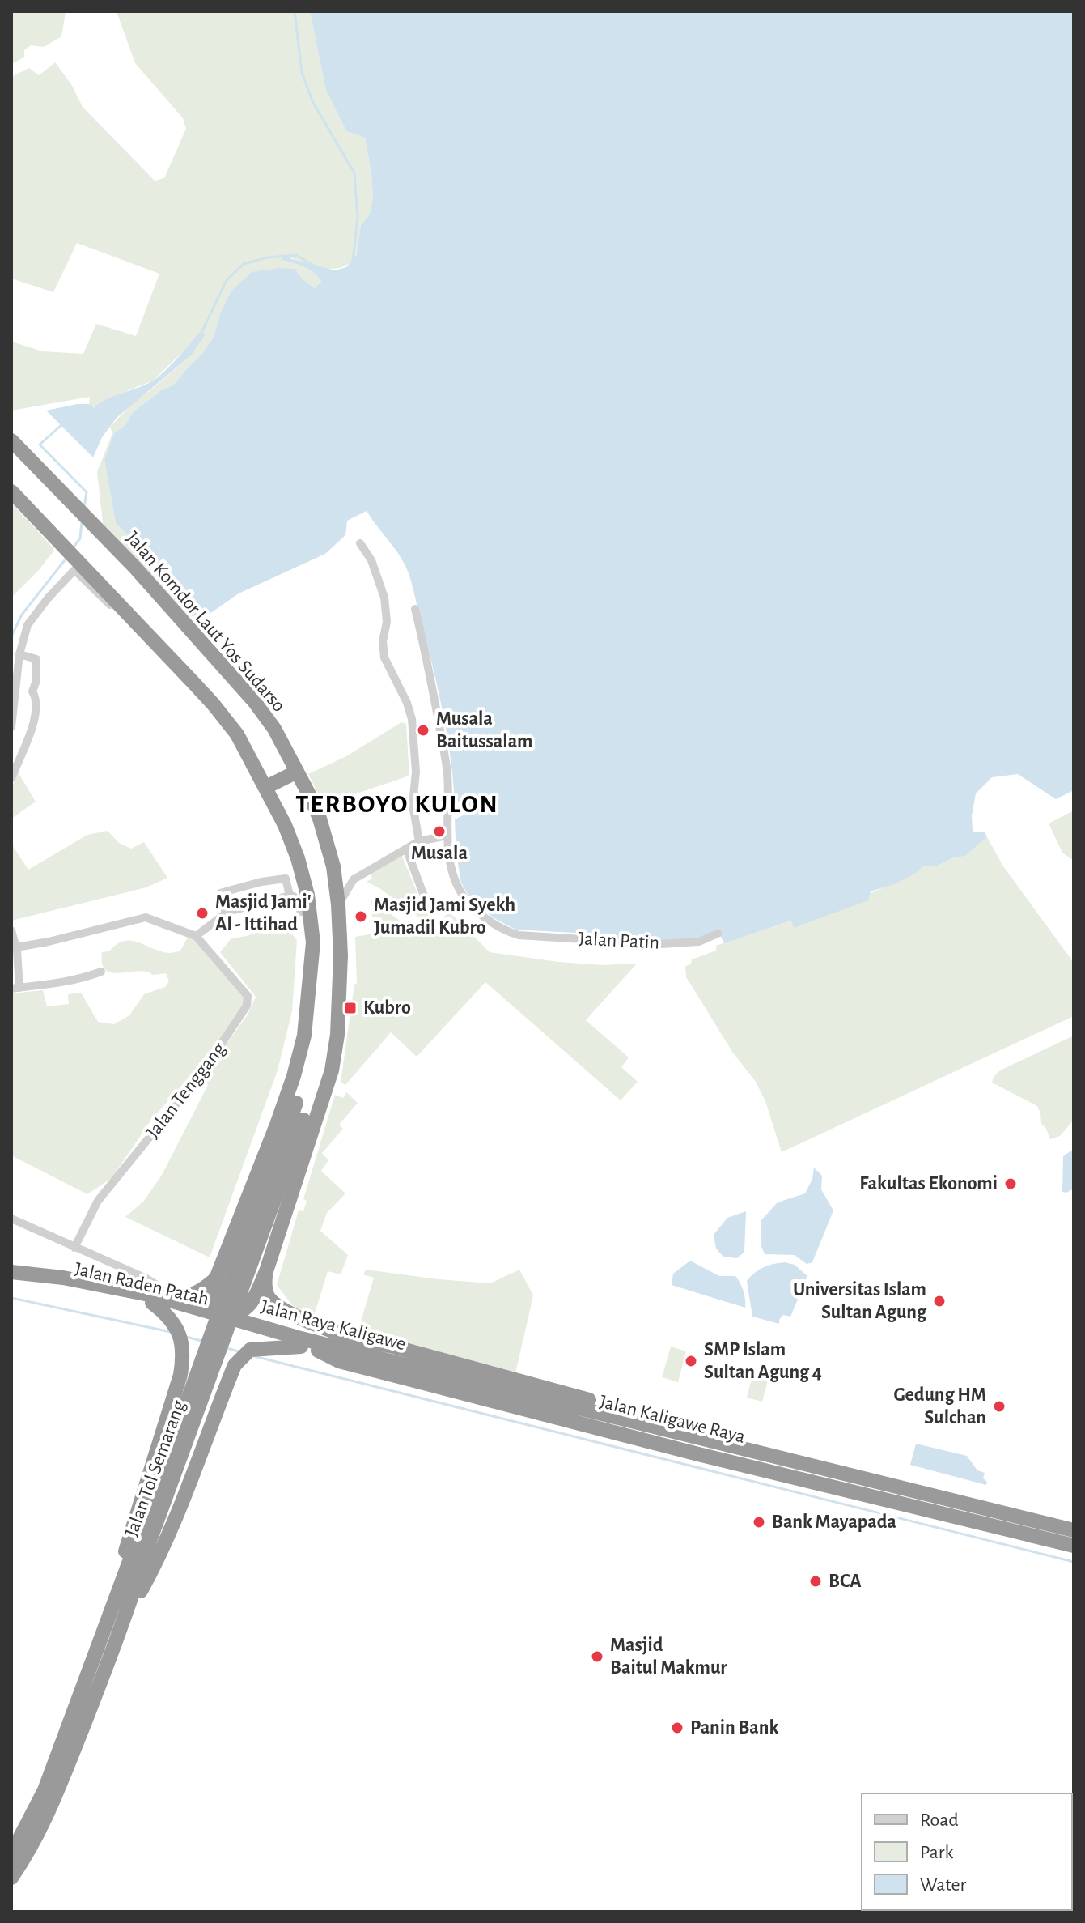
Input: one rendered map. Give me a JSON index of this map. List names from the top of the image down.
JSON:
{
  "streets": {
    "highway": [
      "Jalan Komdor Laut Yos Sudarso",
      "Jalan Raden Patah",
      "Jalan Raya Kaligawe",
      "Jalan Kaligawe Raya",
      "Jalan Tol Semarang"
    ],
    "street": ["Jalan Patin", "Jalan Tenggang"]
  },
  "crossings": [
    ["Jalan Komdor Laut Yos Sudarso", "Jalan Raden Patah"],
    ["Jalan Komdor Laut Yos Sudarso", "Jalan Raya Kaligawe"],
    ["Jalan Komdor Laut Yos Sudarso", "Jalan Tol Semarang"],
    ["Jalan Raden Patah", "Jalan Raya Kaligawe"],
    ["Jalan Raden Patah", "Jalan Kaligawe Raya"],
    ["Jalan Raya Kaligawe", "Jalan Kaligawe Raya"]
  ],
  "districts": ["TERBOYO KULON"],
  "places": {
    "other": [
      "Musala Baitussalam",
      "Musala",
      "Masjid Jami' Al - Ittihad",
      "Masjid Jami Syekh Jumadil Kubro",
      "Fakultas Ekonomi",
      "Universitas Islam Sultan Agung",
      "SMP Islam Sultan Agung 4",
      "Gedung HM Sulchan",
      "Bank Mayapada",
      "BCA",
      "Masjid Baitul Makmur",
      "Panin Bank"
    ],
    "transit": ["Kubro"]
  },
  "legend": ["Road", "Park", "Water"]
}
